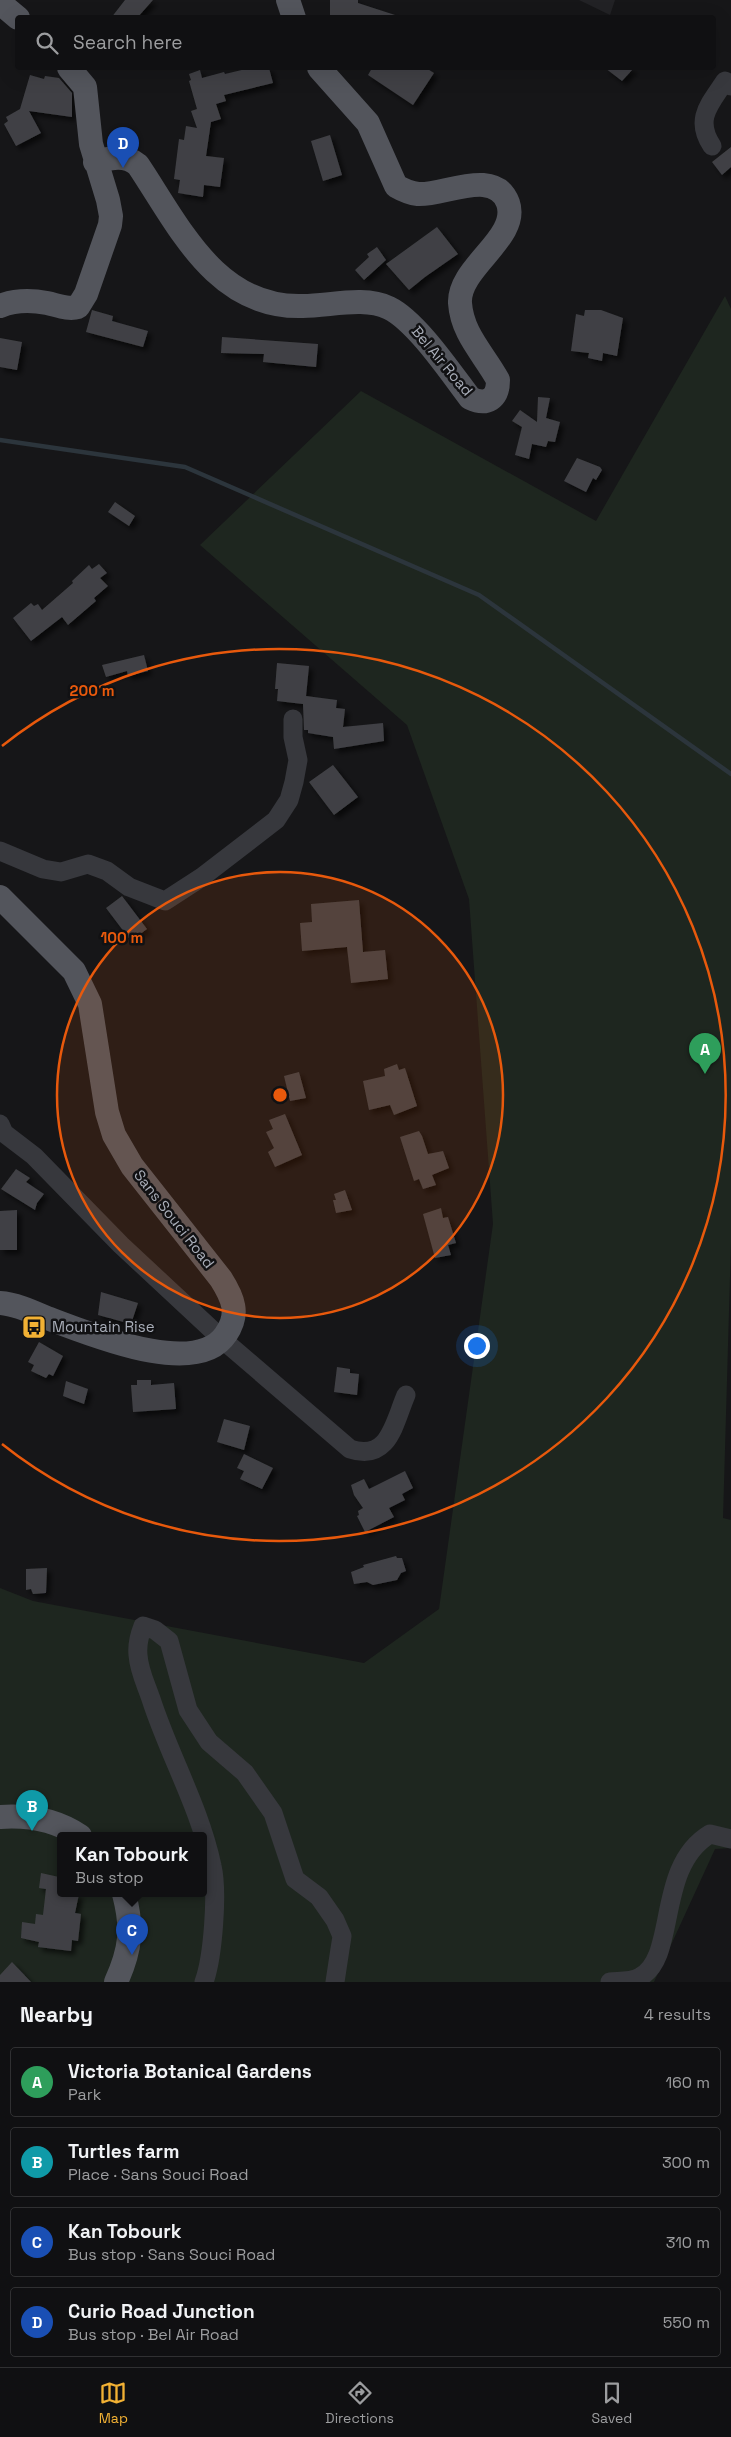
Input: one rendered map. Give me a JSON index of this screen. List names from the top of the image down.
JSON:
{
  "streets": {
    "main road": ["Bel Air Road", "Sans Souci Road"]
  },
  "places": {
    "bus stop": ["Mountain Rise"]
  },
  "page": {
    "search": "Search here",
    "pins": [
      "D",
      "A",
      "B",
      "C"
    ],
    "popup": ["Kan Tobourk", "Bus stop"],
    "heading": ["Nearby", "4 results"],
    "list": [
      {
        "mark": "A",
        "name": "Victoria Botanical Gardens",
        "note": "Park",
        "value": "160 m"
      },
      {
        "mark": "B",
        "name": "Turtles farm",
        "note": "Place · Sans Souci Road",
        "value": "300 m"
      },
      {
        "mark": "C",
        "name": "Kan Tobourk",
        "note": "Bus stop · Sans Souci Road",
        "value": "310 m"
      },
      {
        "mark": "D",
        "name": "Curio Road Junction",
        "note": "Bus stop · Bel Air Road",
        "value": "550 m"
      }
    ],
    "nav": ["Map", "Directions", "Saved"]
  },
  "rings": ["200 m", "100 m"]
}
